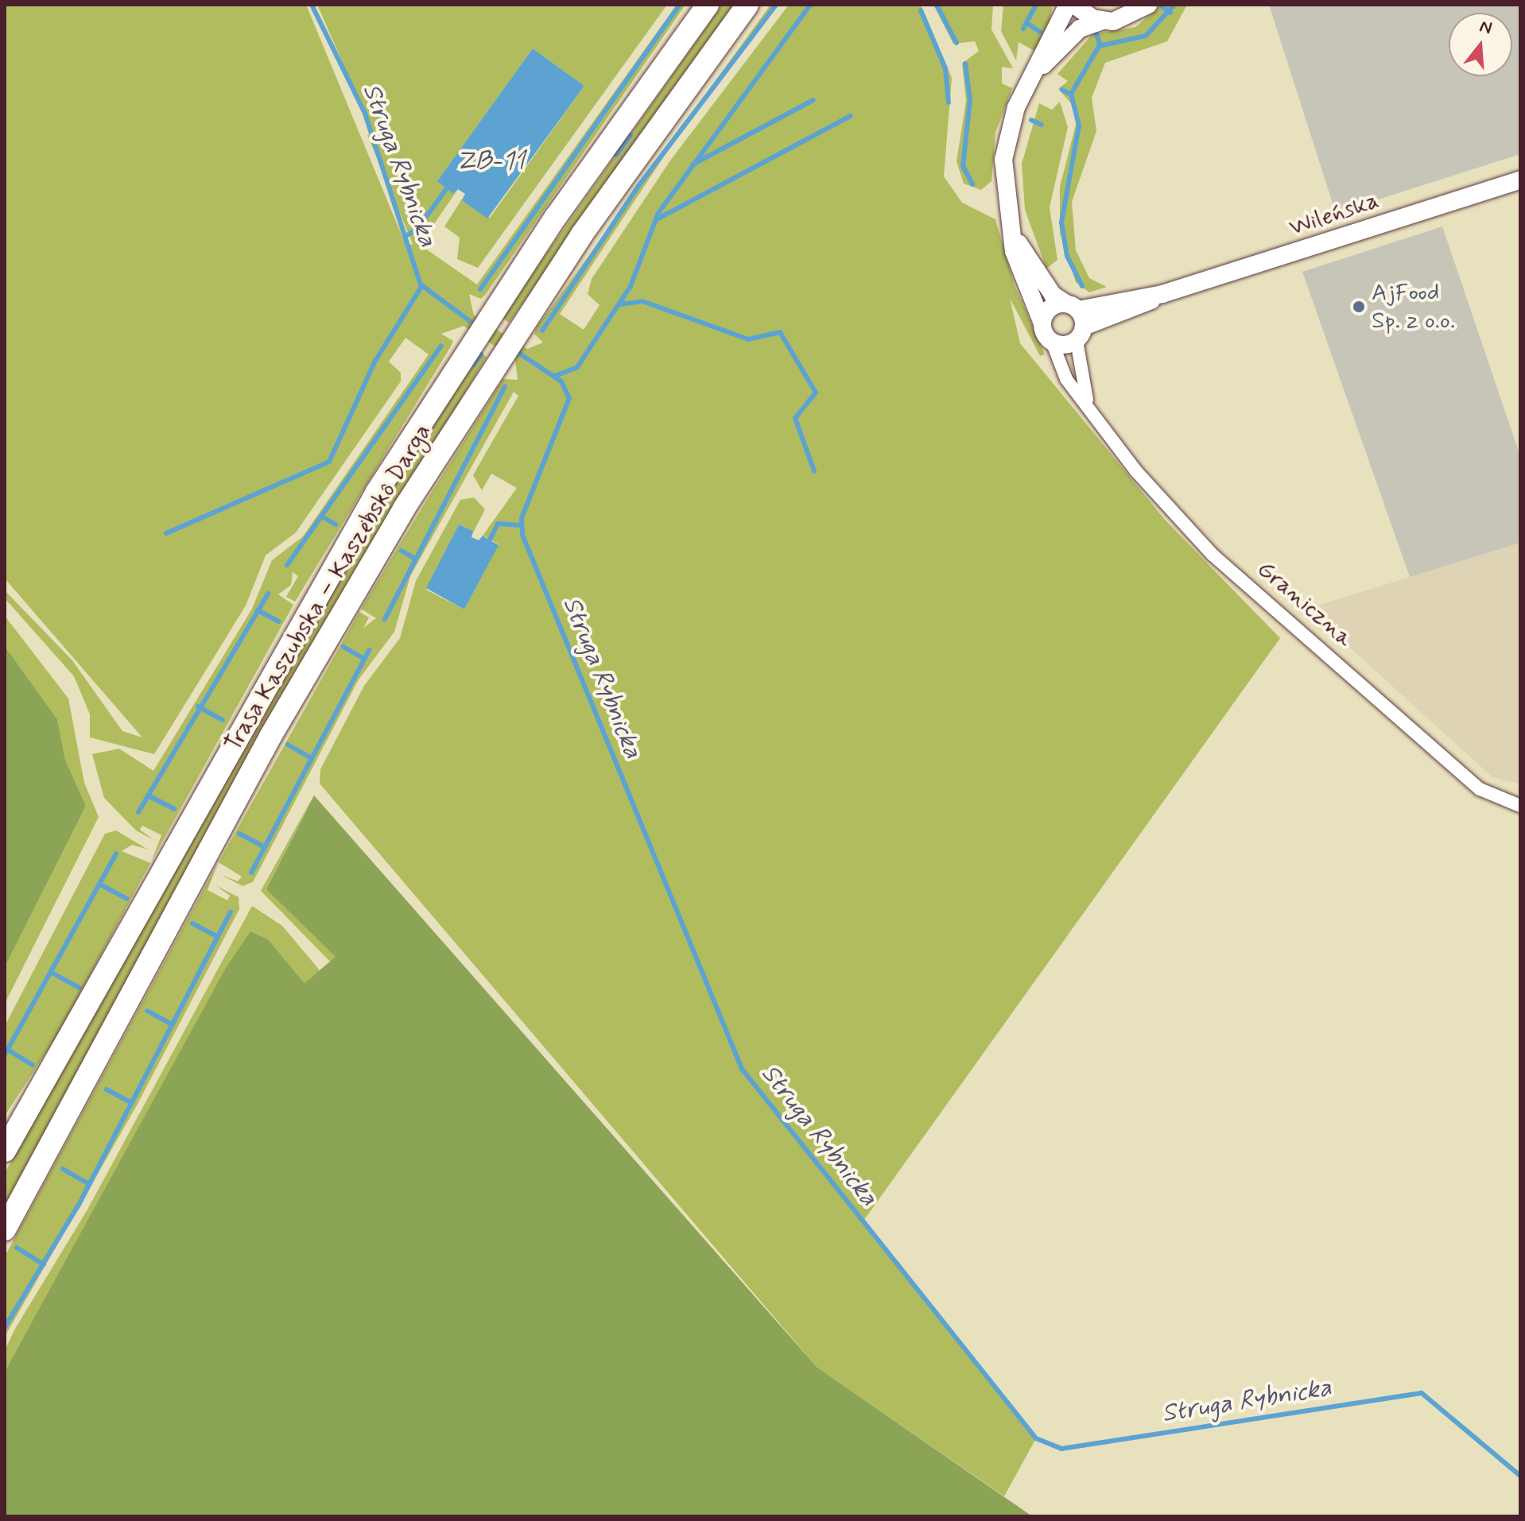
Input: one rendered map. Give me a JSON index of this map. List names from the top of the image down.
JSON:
{
  "streets": {
    "highway": ["Trasa Kaszubska – Kaszëbskô Darga"],
    "main road": ["Wileńska"],
    "street": ["Graniczna"]
  },
  "crossings": [
    ["Wileńska", "Graniczna"]
  ],
  "water": ["ZB-11", "Struga Rybnicka"],
  "places": ["AjFood Sp. z o.o."],
  "north": "top"
}
